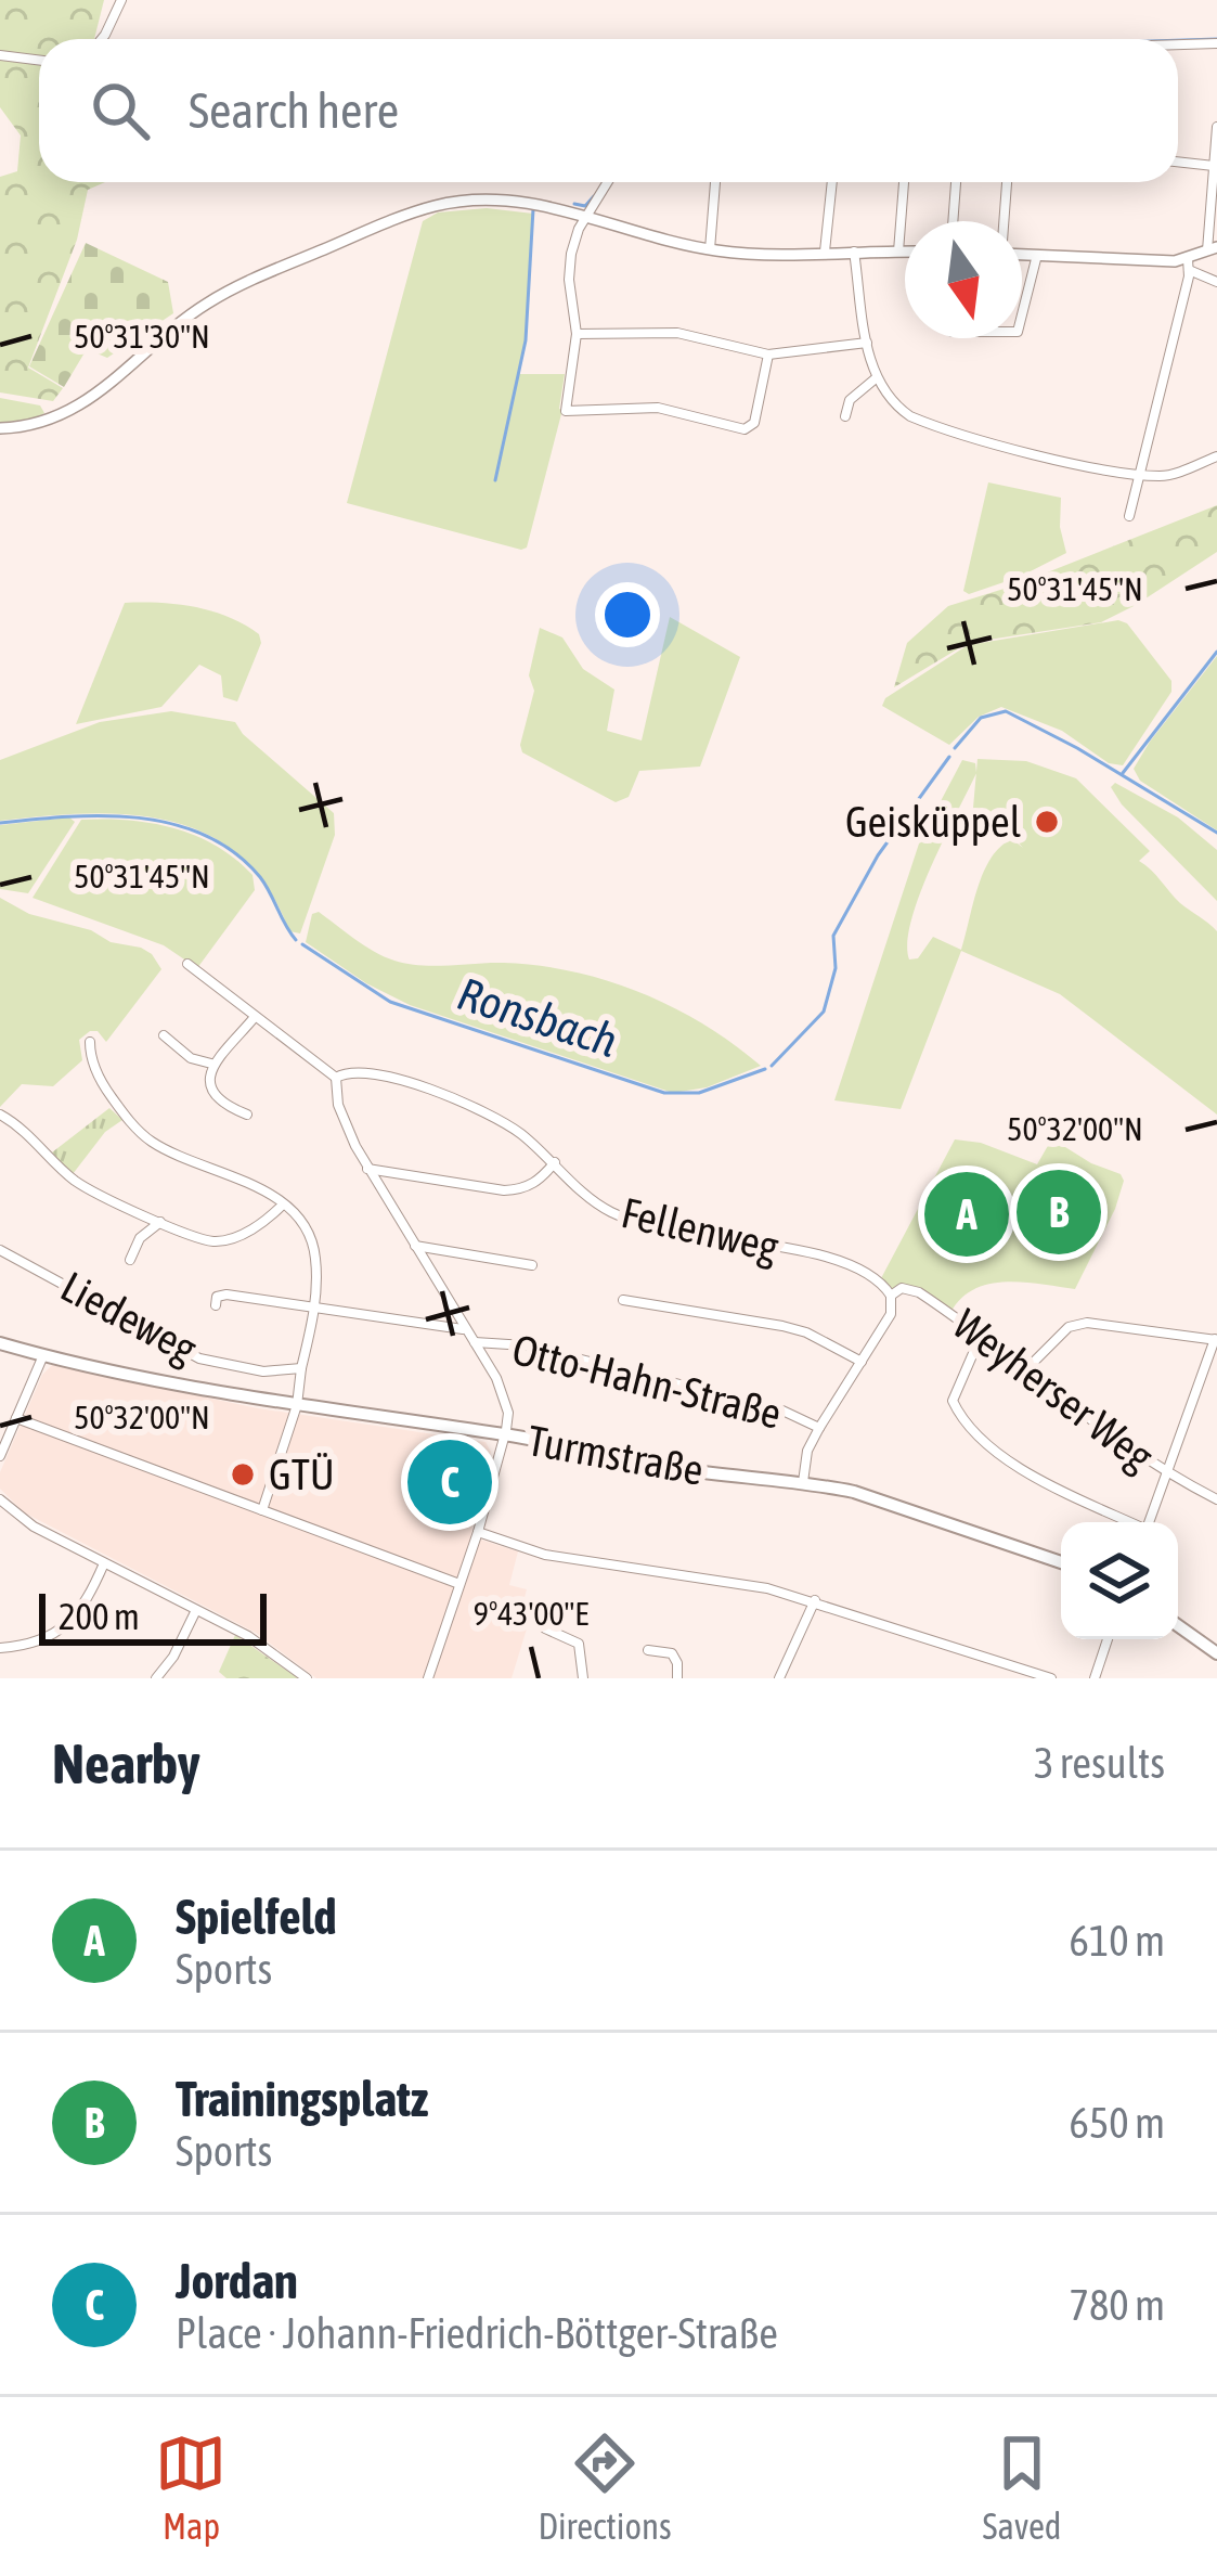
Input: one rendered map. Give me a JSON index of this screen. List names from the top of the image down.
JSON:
{
  "streets": {
    "main road": ["Turmstraße"],
    "street": [
      "Fellenweg",
      "Liedeweg",
      "Otto-Hahn-Straße",
      "Weyherser Weg"
    ]
  },
  "crossings": [
    ["Fellenweg", "Weyherser Weg"]
  ],
  "water": ["Ronsbach"],
  "places": ["Geisküppel", "GTÜ"],
  "scale_bar": "200 m",
  "north": "bottom",
  "page": {
    "search": "Search here",
    "pins": ["B", "A", "C"],
    "scale": "200 m",
    "heading": ["Nearby", "3 results"],
    "list": [
      {
        "mark": "A",
        "name": "Spielfeld",
        "note": "Sports",
        "value": "610 m"
      },
      {
        "mark": "B",
        "name": "Trainingsplatz",
        "note": "Sports",
        "value": "650 m"
      },
      {
        "mark": "C",
        "name": "Jordan",
        "note": "Place · Johann-Friedrich-Böttger-Straße",
        "value": "780 m"
      }
    ],
    "nav": ["Map", "Directions", "Saved"]
  },
  "coordinates": [
    "50°31'30\"N",
    "50°31'45\"N",
    "50°32'00\"N",
    "9°43'00\"E"
  ]
}
